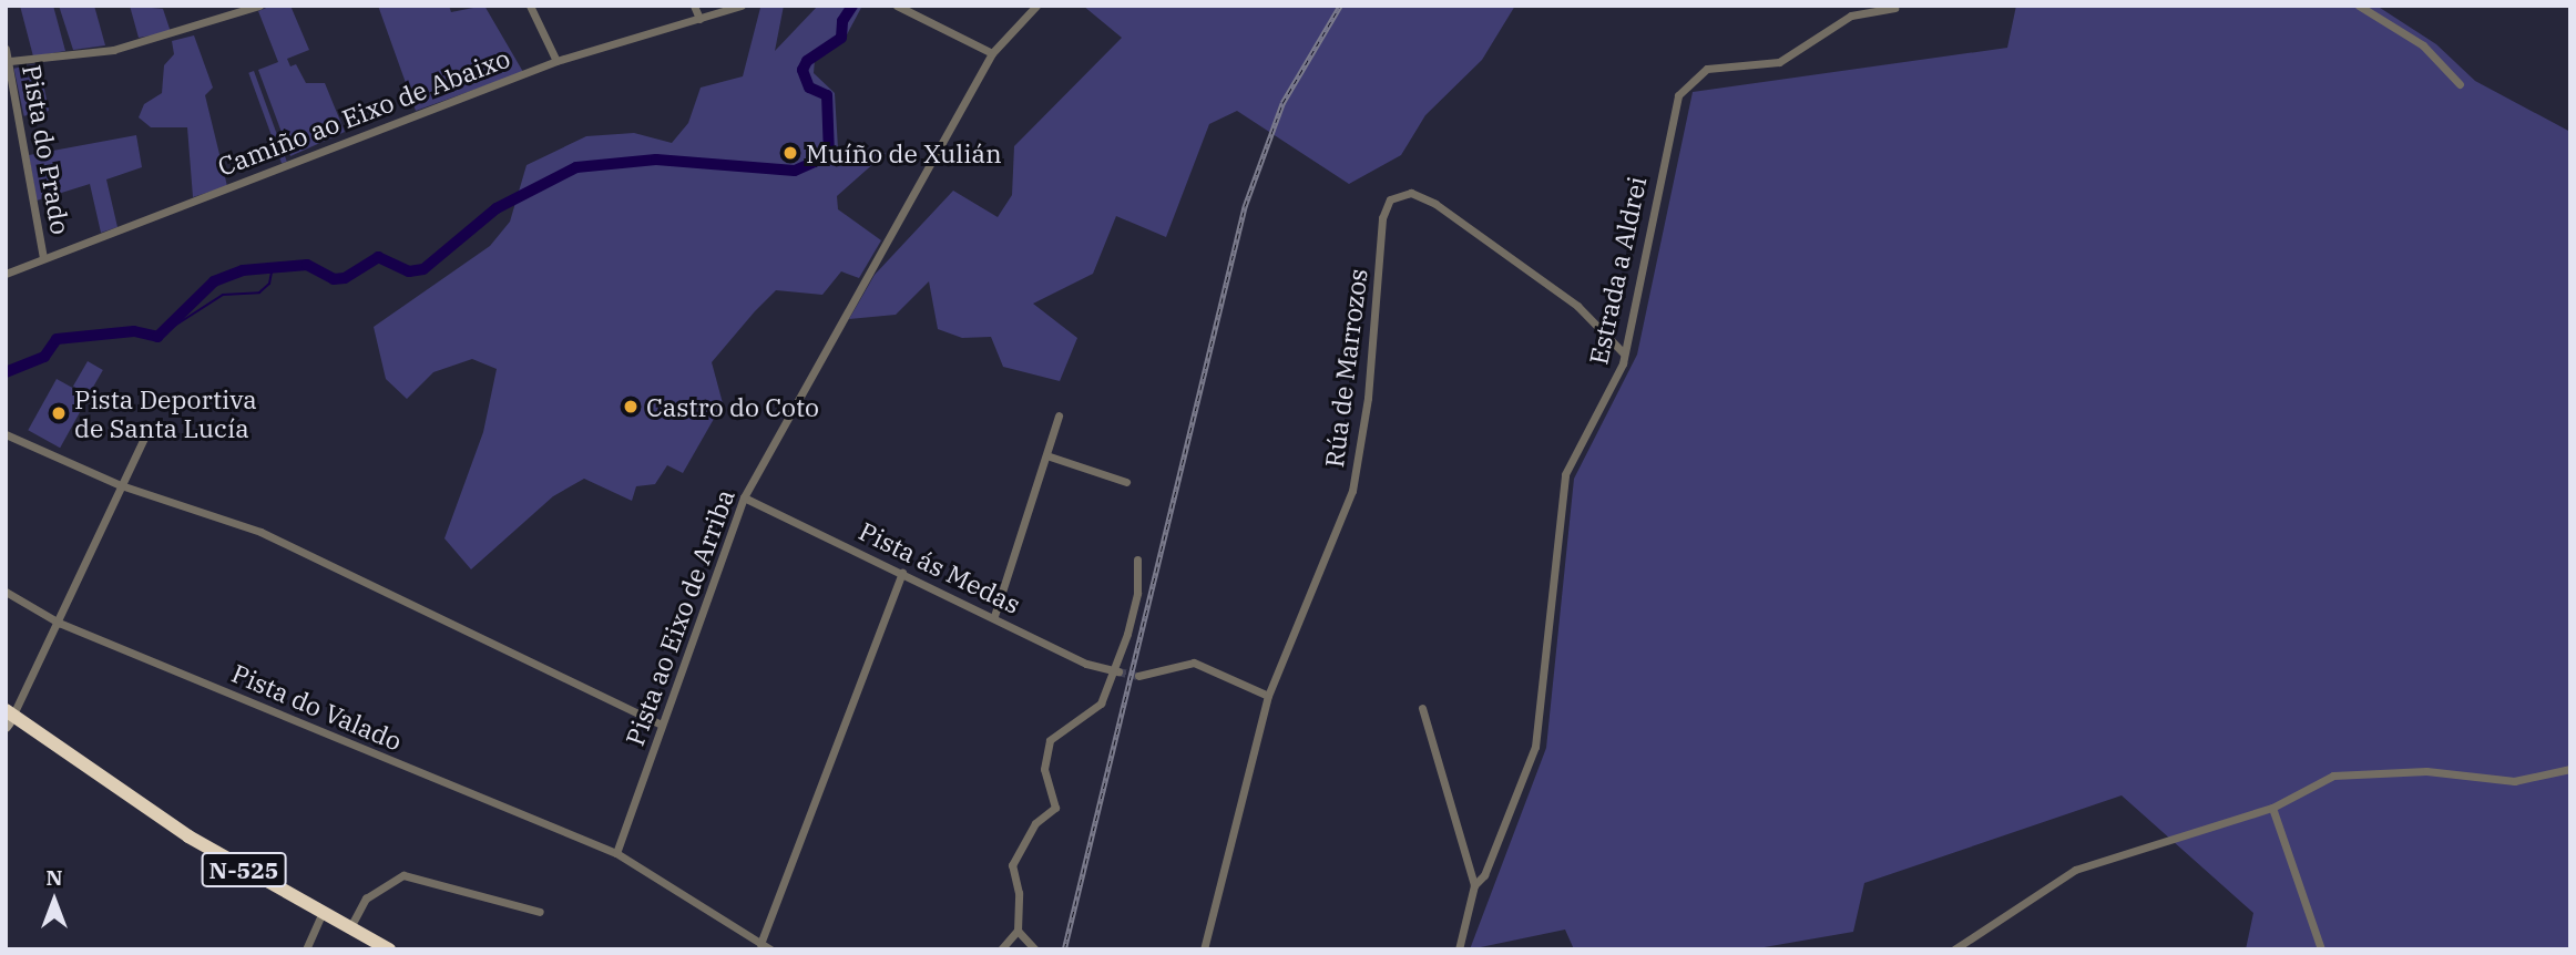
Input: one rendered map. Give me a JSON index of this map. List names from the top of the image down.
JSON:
{
  "streets": {
    "highway": ["N-525"],
    "street": [
      "Camiño ao Eixo de Abaixo",
      "Pista do Prado",
      "Estrada a Aldrei",
      "Rúa de Marrozos",
      "Pista ás Medas",
      "Pista ao Eixo de Arriba",
      "Pista do Valado"
    ]
  },
  "crossings": [
    ["Camiño ao Eixo de Abaixo", "Pista do Prado"],
    ["Estrada a Aldrei", "Rúa de Marrozos"],
    ["Pista ás Medas", "Pista ao Eixo de Arriba"],
    ["Pista ao Eixo de Arriba", "Pista do Valado"]
  ],
  "places": ["Muíño de Xulián", "Castro do Coto", "Pista Deportiva de Santa Lucía"],
  "north": "top"
}
